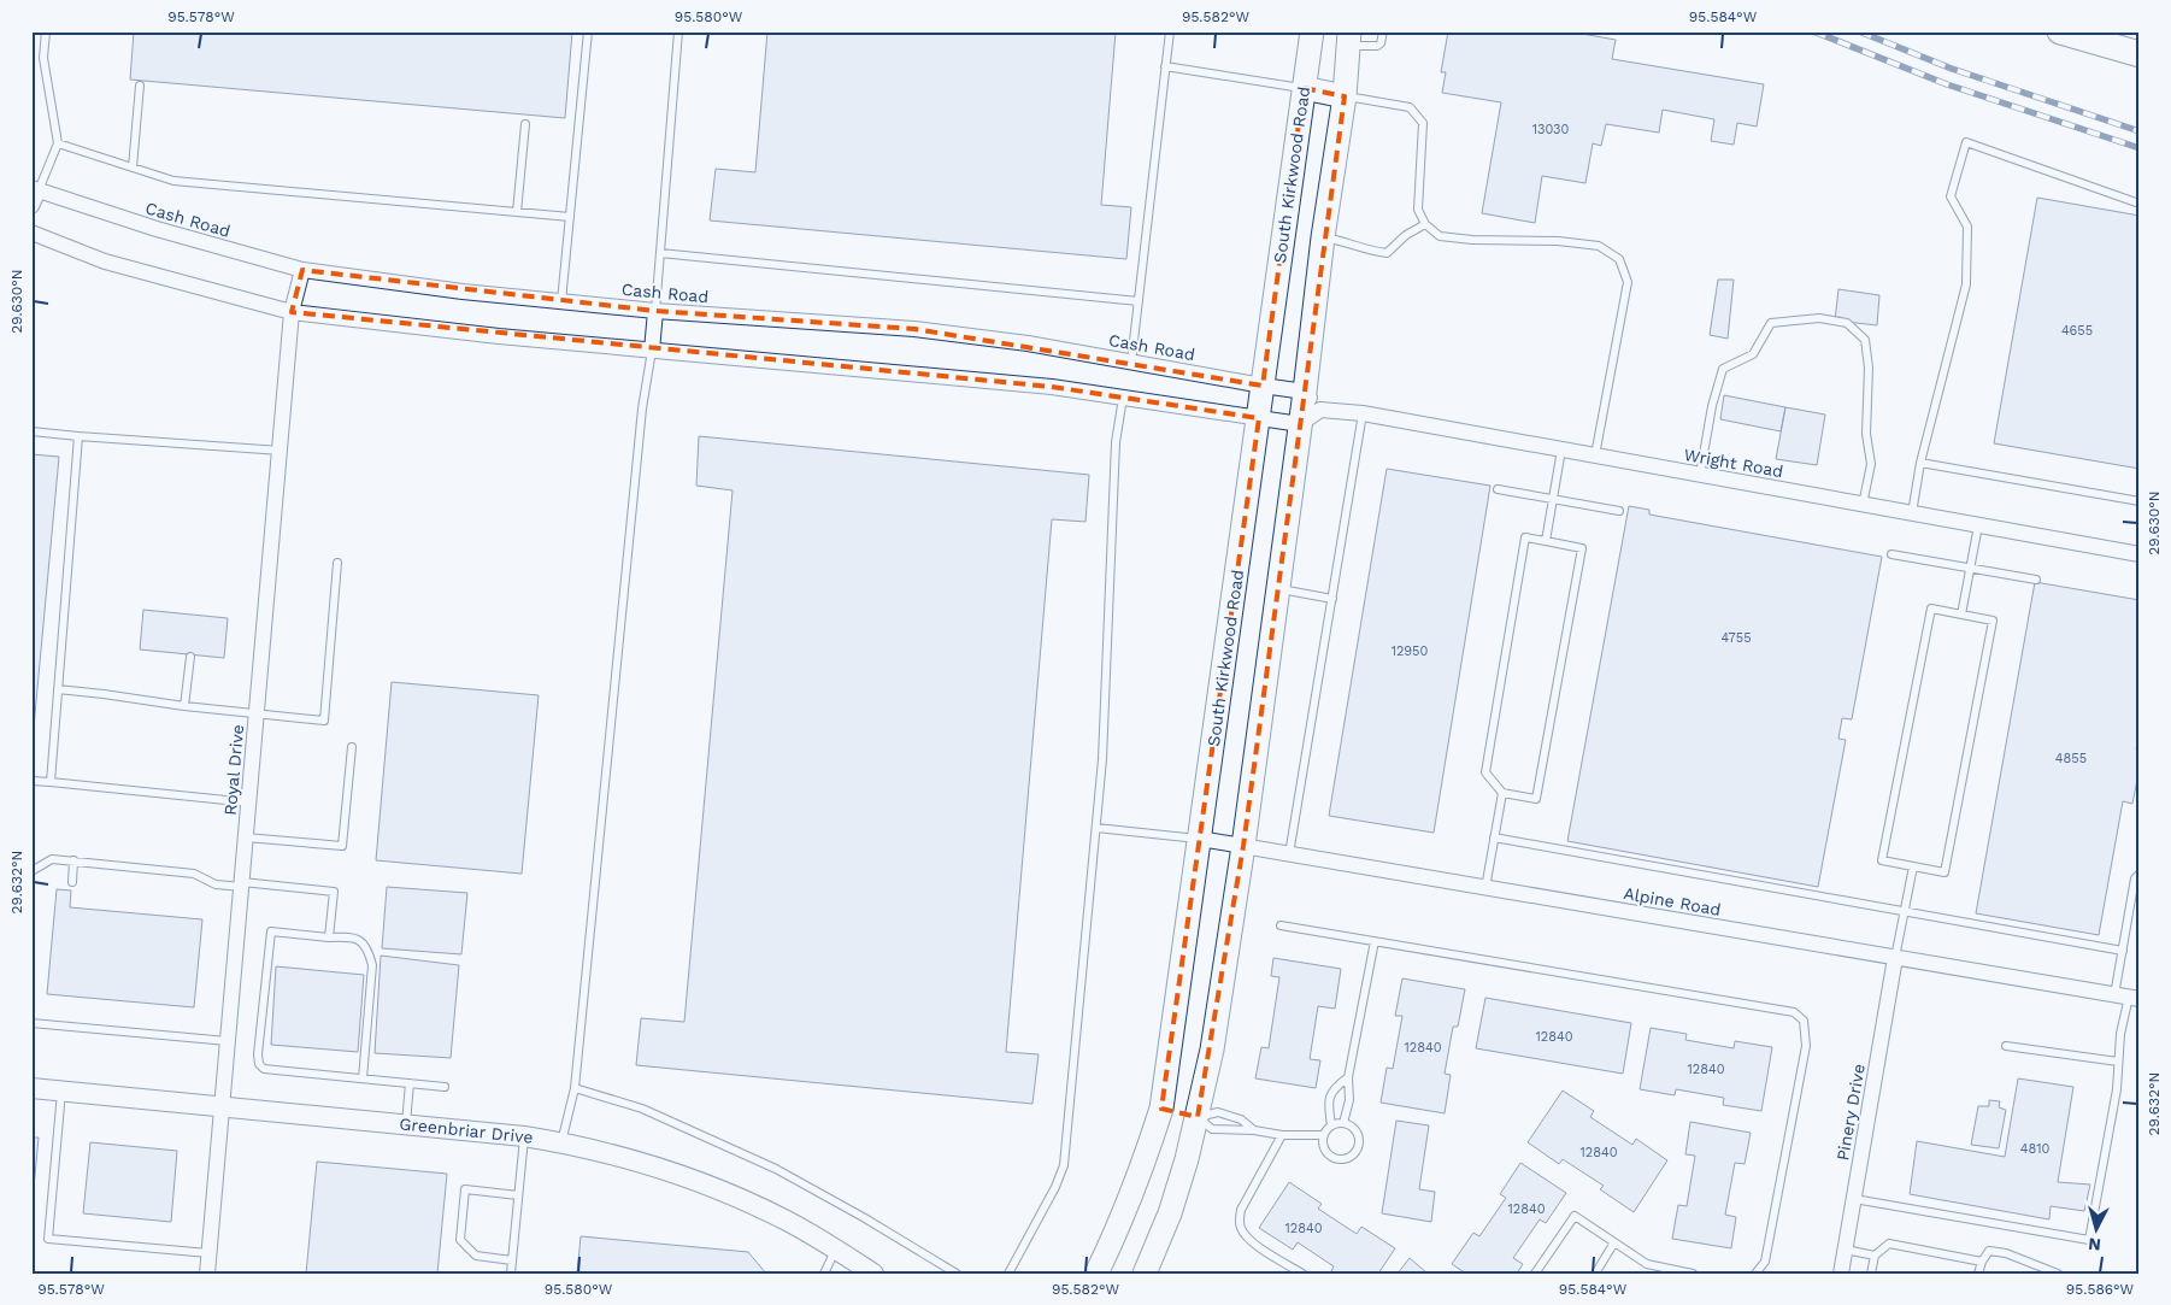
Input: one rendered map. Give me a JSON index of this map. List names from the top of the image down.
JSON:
{
  "streets": {
    "main road": ["South Kirkwood Road"],
    "street": [
      "Cash Road",
      "Wright Road",
      "Royal Drive",
      "Alpine Road",
      "Pinery Drive",
      "Greenbriar Drive"
    ]
  },
  "crossings": [
    ["South Kirkwood Road", "Cash Road"],
    ["South Kirkwood Road", "Alpine Road"],
    ["Cash Road", "Royal Drive"],
    ["Royal Drive", "Greenbriar Drive"],
    ["Alpine Road", "Pinery Drive"]
  ],
  "house_numbers": [
    "13030",
    "4655",
    "4755",
    "12950",
    "4855",
    "12840",
    "12840",
    "12840",
    "4810",
    "12840",
    "12840",
    "12840"
  ],
  "north": "bottom",
  "coordinates": [
    "95.578°W",
    "95.580°W",
    "95.582°W",
    "95.584°W",
    "29.630°N",
    "29.632°N",
    "95.586°W"
  ]
}
